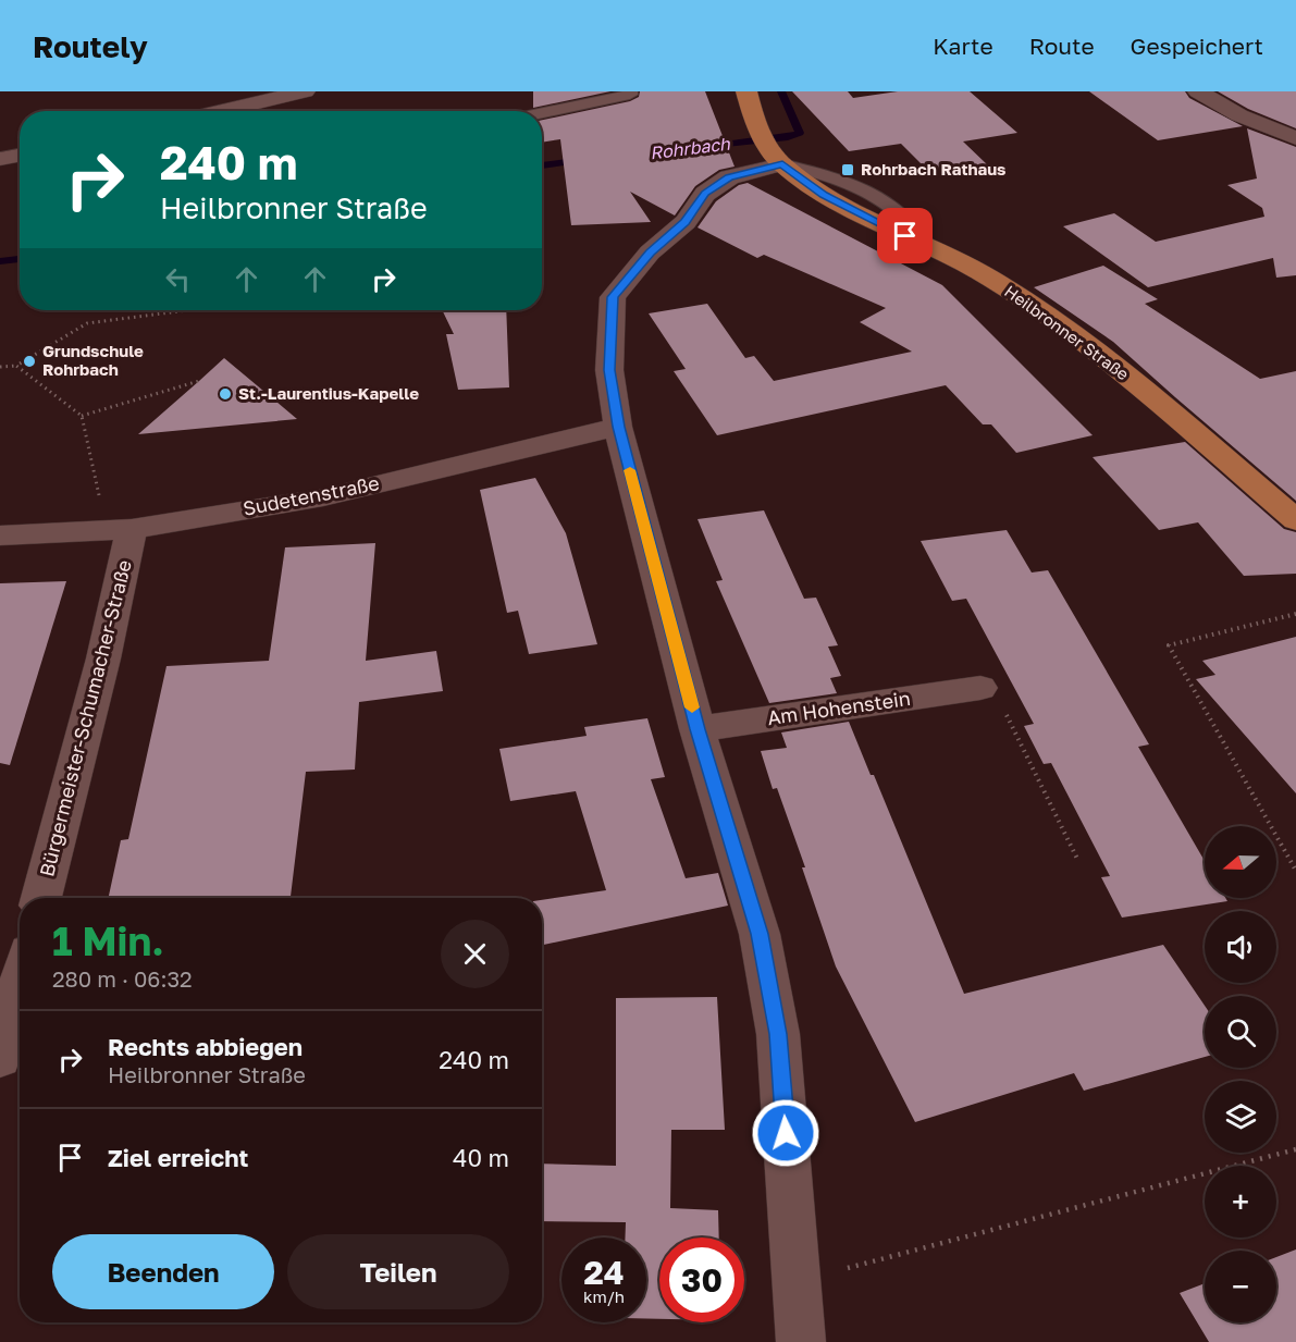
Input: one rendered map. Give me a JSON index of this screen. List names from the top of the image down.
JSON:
{
  "streets": {
    "main road": ["Heilbronner Straße"],
    "street": ["Sudetenstraße", "Am Hohenstein", "Bürgermeister-Schumacher-Straße"]
  },
  "crossings": [
    ["Sudetenstraße", "Bürgermeister-Schumacher-Straße"]
  ],
  "water": ["Rohrbach"],
  "places": {
    "transit": ["Rohrbach Rathaus"],
    "other": ["Grundschule Rohrbach", "St.-Laurentius-Kapelle"]
  },
  "north": "left",
  "page": {
    "header": "Routely",
    "nav": ["Karte", "Route", "Gespeichert"],
    "turn": ["240 m", "Heilbronner Straße"],
    "map_buttons": ["+", "−"],
    "heading": ["1 Min.", "280 m · 06:32"],
    "list": [
      {
        "name": "Rechts abbiegen",
        "note": "Heilbronner Straße",
        "value": "240 m"
      },
      {
        "name": "Ziel erreicht",
        "value": "40 m"
      }
    ],
    "buttons": ["Beenden", "Teilen"],
    "speed": "24 km/h",
    "limit": "30"
  }
}
